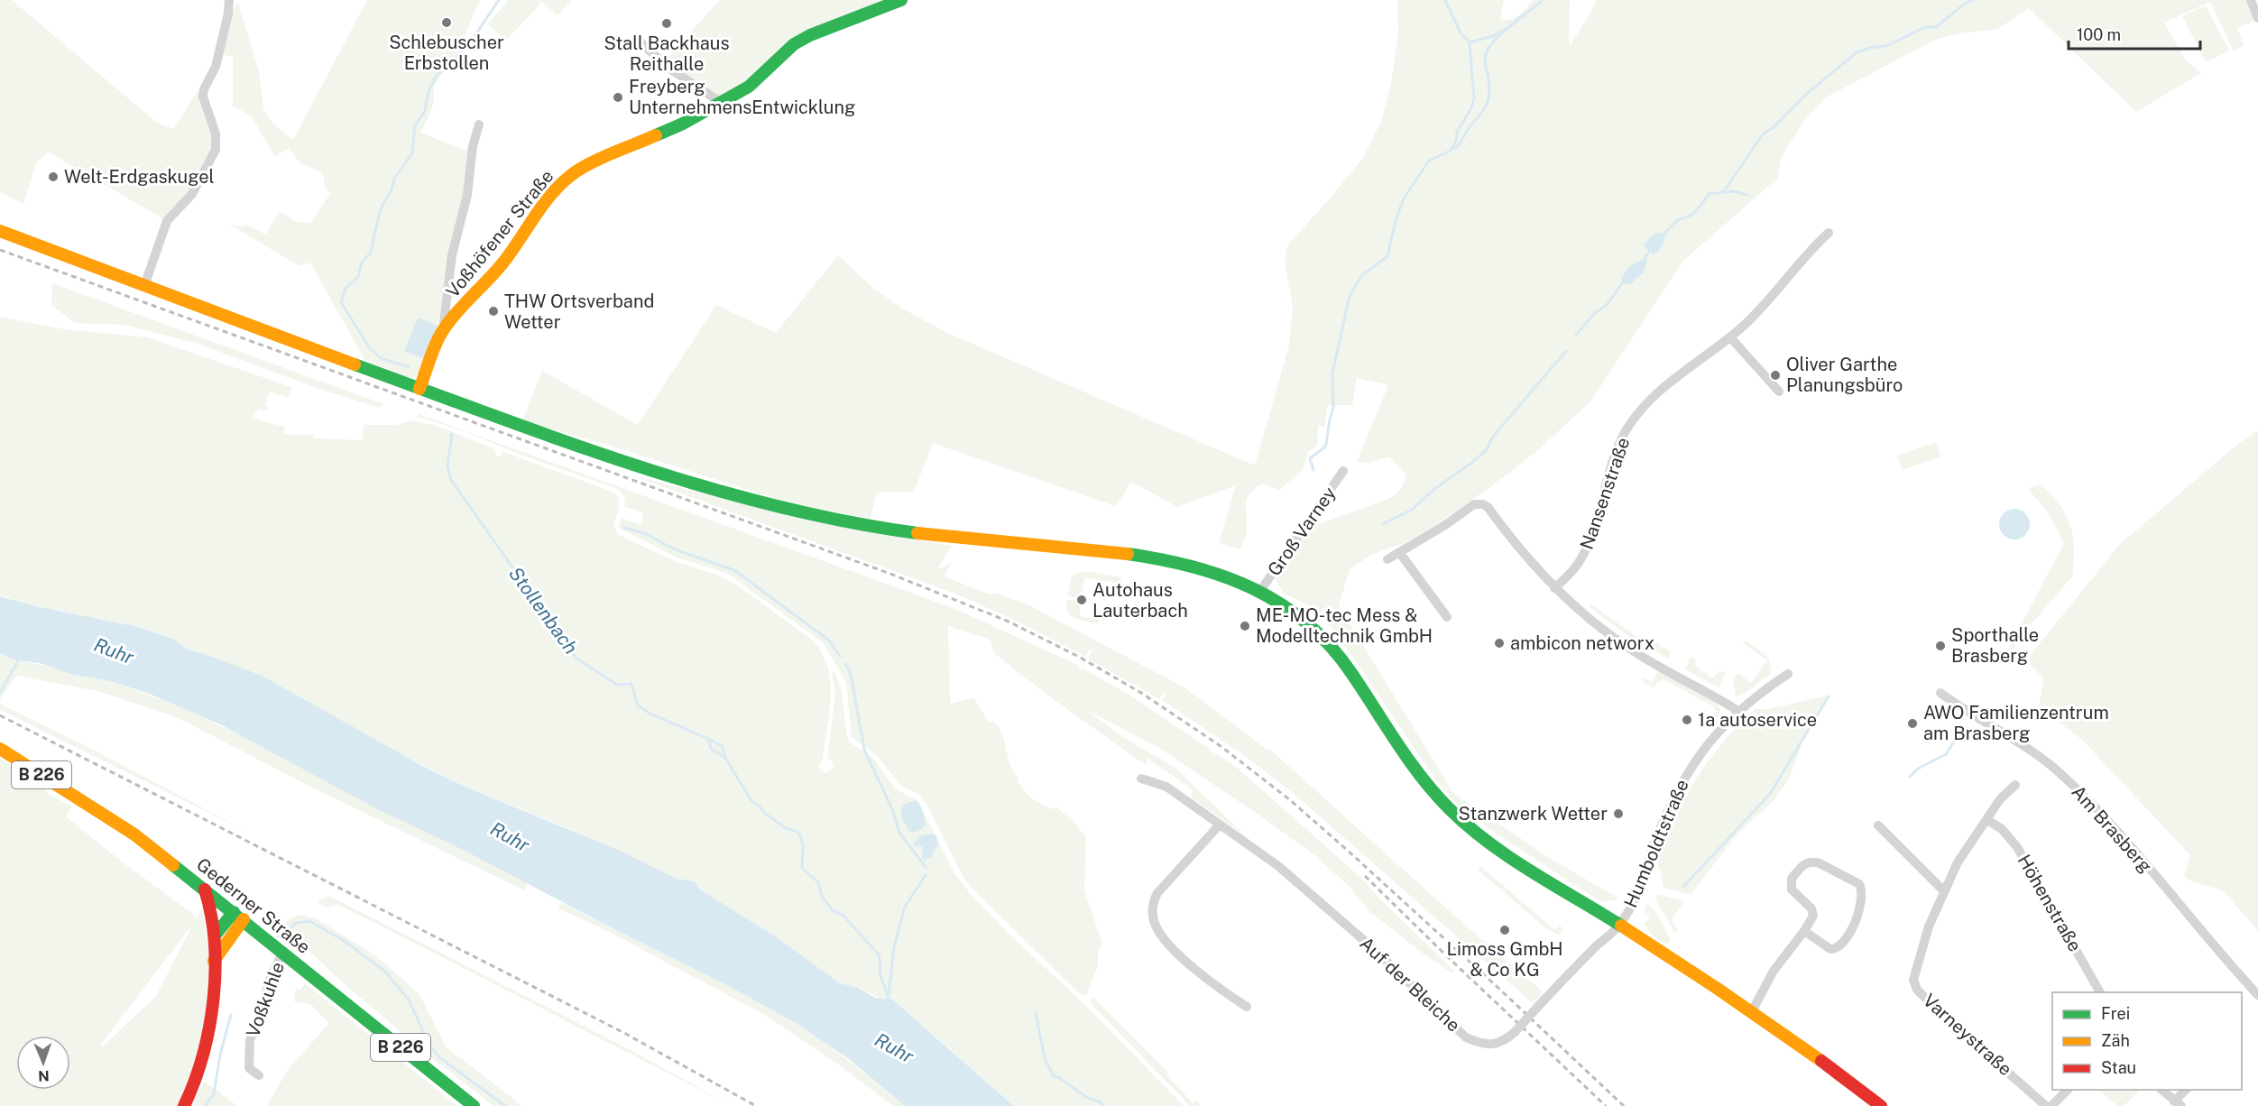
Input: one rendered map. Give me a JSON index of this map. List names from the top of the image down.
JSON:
{
  "streets": {
    "main road": ["Voßhöfener Straße", "B 226", "Gederner Straße"],
    "street": [
      "Nansenstraße",
      "Groß Varney",
      "Am Brasberg",
      "Humboldtstraße",
      "Höhenstraße",
      "Auf der Bleiche",
      "Voßkuhle",
      "Varneystraße"
    ]
  },
  "crossings": [
    ["Humboldtstraße", "Auf der Bleiche"],
    ["Höhenstraße", "Varneystraße"],
    ["Gederner Straße", "Voßkuhle"]
  ],
  "water": ["Stollenbach", "Ruhr"],
  "places": [
    "Schlebuscher Erbstollen",
    "Stall Backhaus Reithalle",
    "Freyberg UnternehmensEntwicklung",
    "Welt-Erdgaskugel",
    "THW Ortsverband Wetter",
    "Oliver Garthe Planungsbüro",
    "Autohaus Lauterbach",
    "ME-MO-tec Mess & Modelltechnik GmbH",
    "ambicon networx",
    "Sporthalle Brasberg",
    "1a autoservice",
    "AWO Familienzentrum am Brasberg",
    "Stanzwerk Wetter",
    "Limoss GmbH & Co KG"
  ],
  "legend": ["Frei", "Zäh", "Stau"],
  "scale_bar": "100 m",
  "north": "bottom"
}
